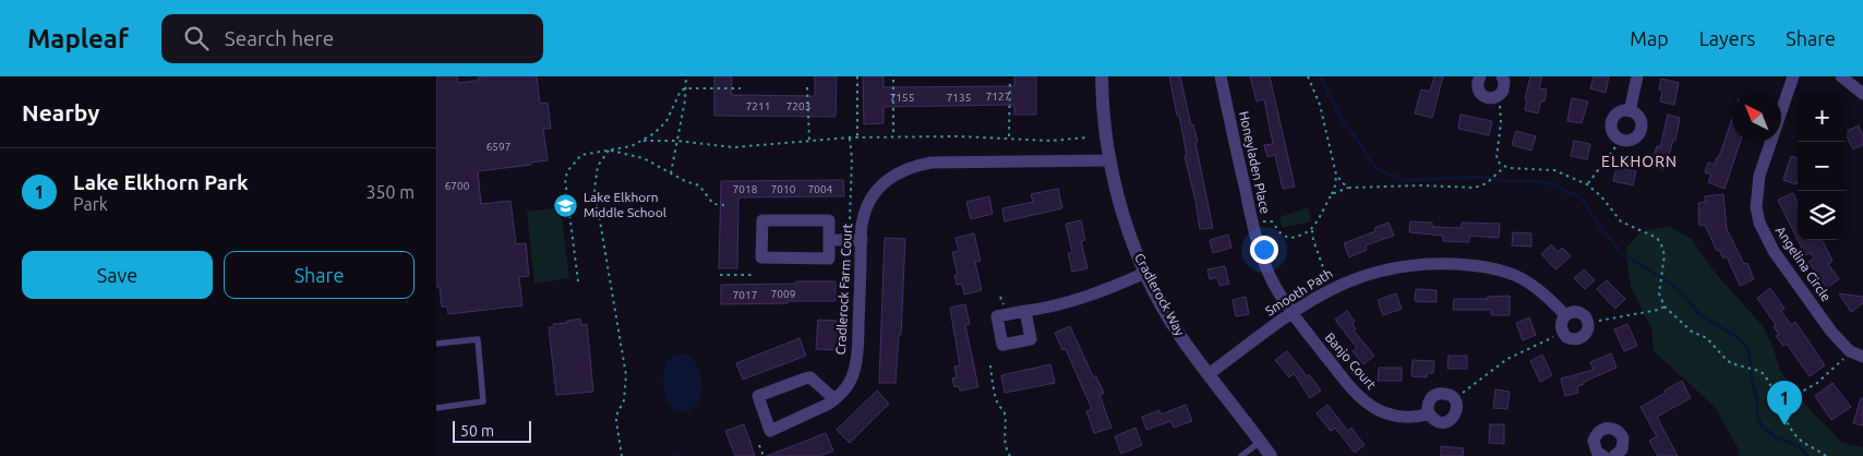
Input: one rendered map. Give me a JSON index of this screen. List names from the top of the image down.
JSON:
{
  "streets": {
    "street": [
      "Honeyladen Place",
      "Angelina Circle",
      "Cradlerock Farm Court",
      "Smooth Path",
      "Cradlerock Way",
      "Banjo Court"
    ]
  },
  "crossings": [
    ["Honeyladen Place", "Smooth Path"],
    ["Honeyladen Place", "Banjo Court"],
    ["Cradlerock Farm Court", "Cradlerock Way"],
    ["Smooth Path", "Cradlerock Way"],
    ["Smooth Path", "Banjo Court"]
  ],
  "districts": ["ELKHORN"],
  "places": {
    "school or university": ["Lake Elkhorn Middle School"]
  },
  "house_numbers": [
    "7127",
    "7155",
    "7135",
    "7211",
    "7203",
    "6597",
    "6700",
    "7018",
    "7010",
    "7004",
    "7009",
    "7017"
  ],
  "scale_bar": "50 m",
  "north": "top left",
  "page": {
    "header": "Mapleaf",
    "search": "Search here",
    "nav": ["Map", "Layers", "Share"],
    "heading": "Nearby",
    "map_buttons": ["+", "−"],
    "list": [
      {
        "mark": "1",
        "name": "Lake Elkhorn Park",
        "note": "Park",
        "value": "350 m"
      }
    ],
    "buttons": ["Save", "Share"],
    "pins": "1",
    "scale": "50 m"
  }
}
